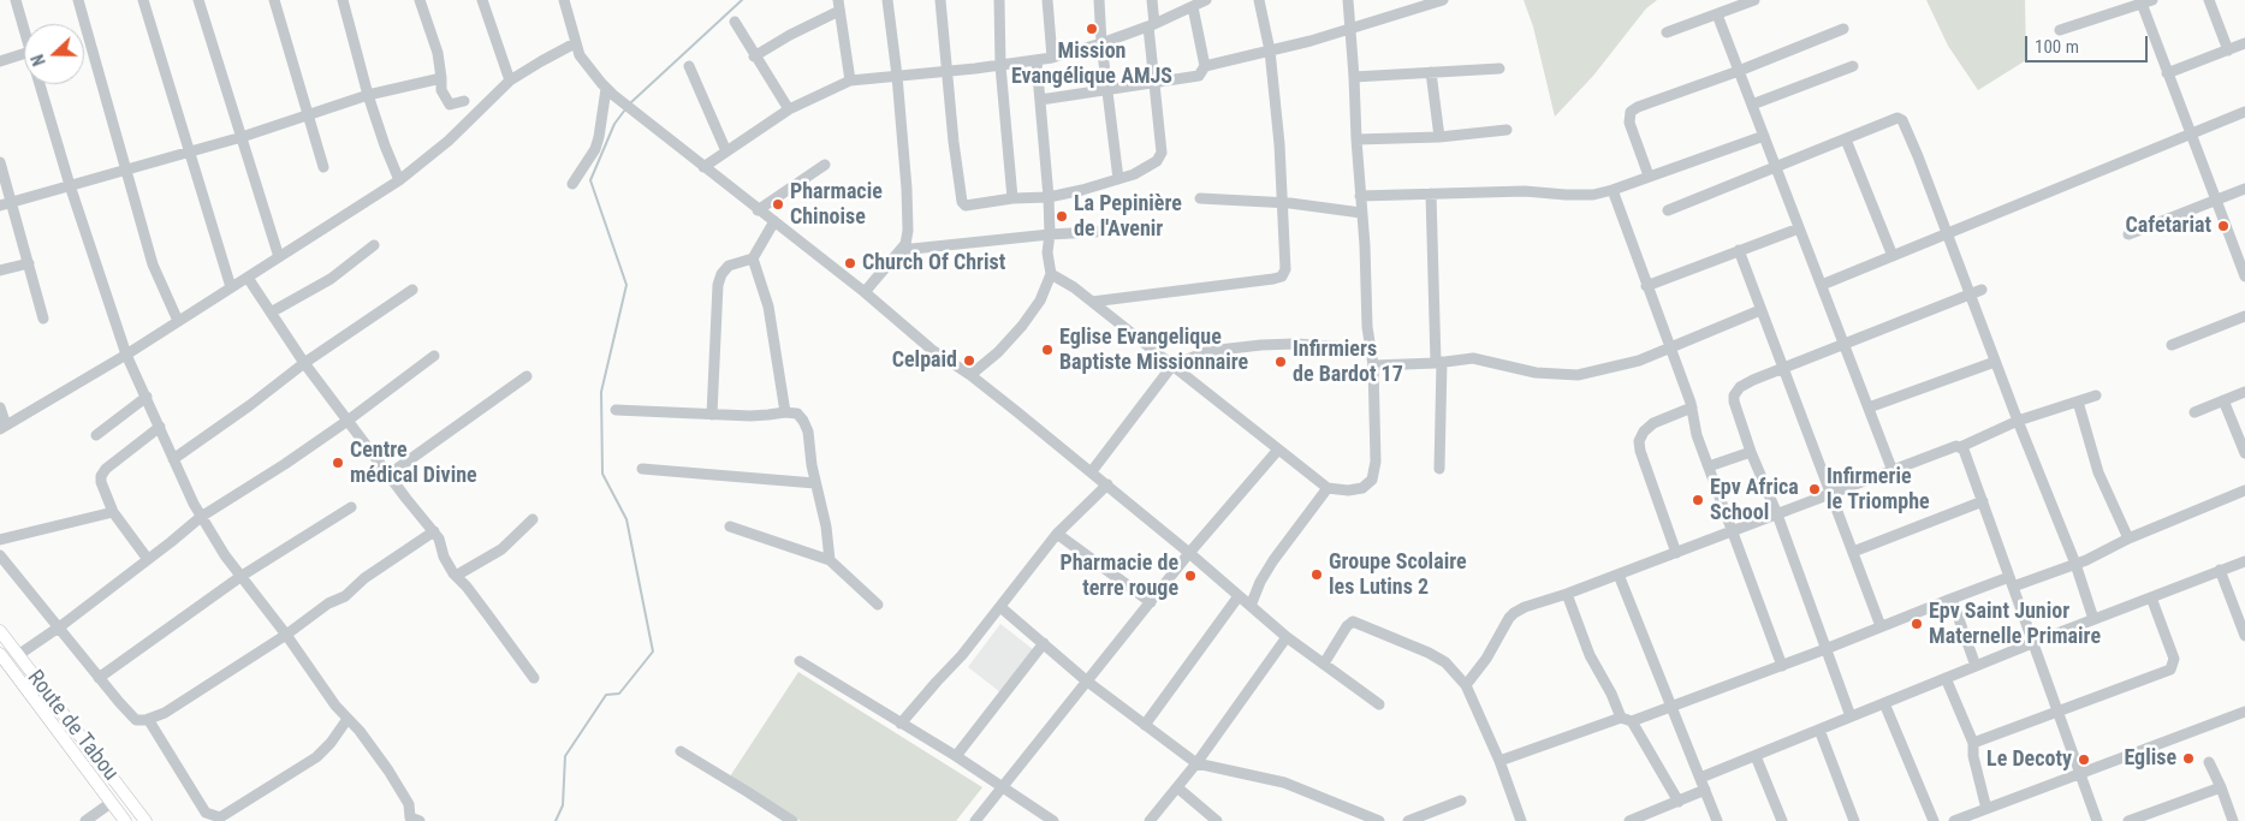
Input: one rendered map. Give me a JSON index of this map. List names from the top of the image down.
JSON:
{
  "streets": {
    "main road": ["Route de Tabou"]
  },
  "places": [
    "Mission Evangélique AMJS",
    "Pharmacie Chinoise",
    "La Pepinière de l'Avenir",
    "Cafetariat",
    "Church Of Christ",
    "Eglise Evangelique Baptiste Missionnaire",
    "Celpaid",
    "Infirmiers de Bardot 17",
    "Centre médical Divine",
    "Infirmerie le Triomphe",
    "Epv Africa School",
    "Groupe Scolaire les Lutins 2",
    "Pharmacie de terre rouge",
    "Epv Saint Junior Maternelle Primaire",
    "Eglise",
    "Le Decoty"
  ],
  "scale_bar": "100 m",
  "north": "left"
}
